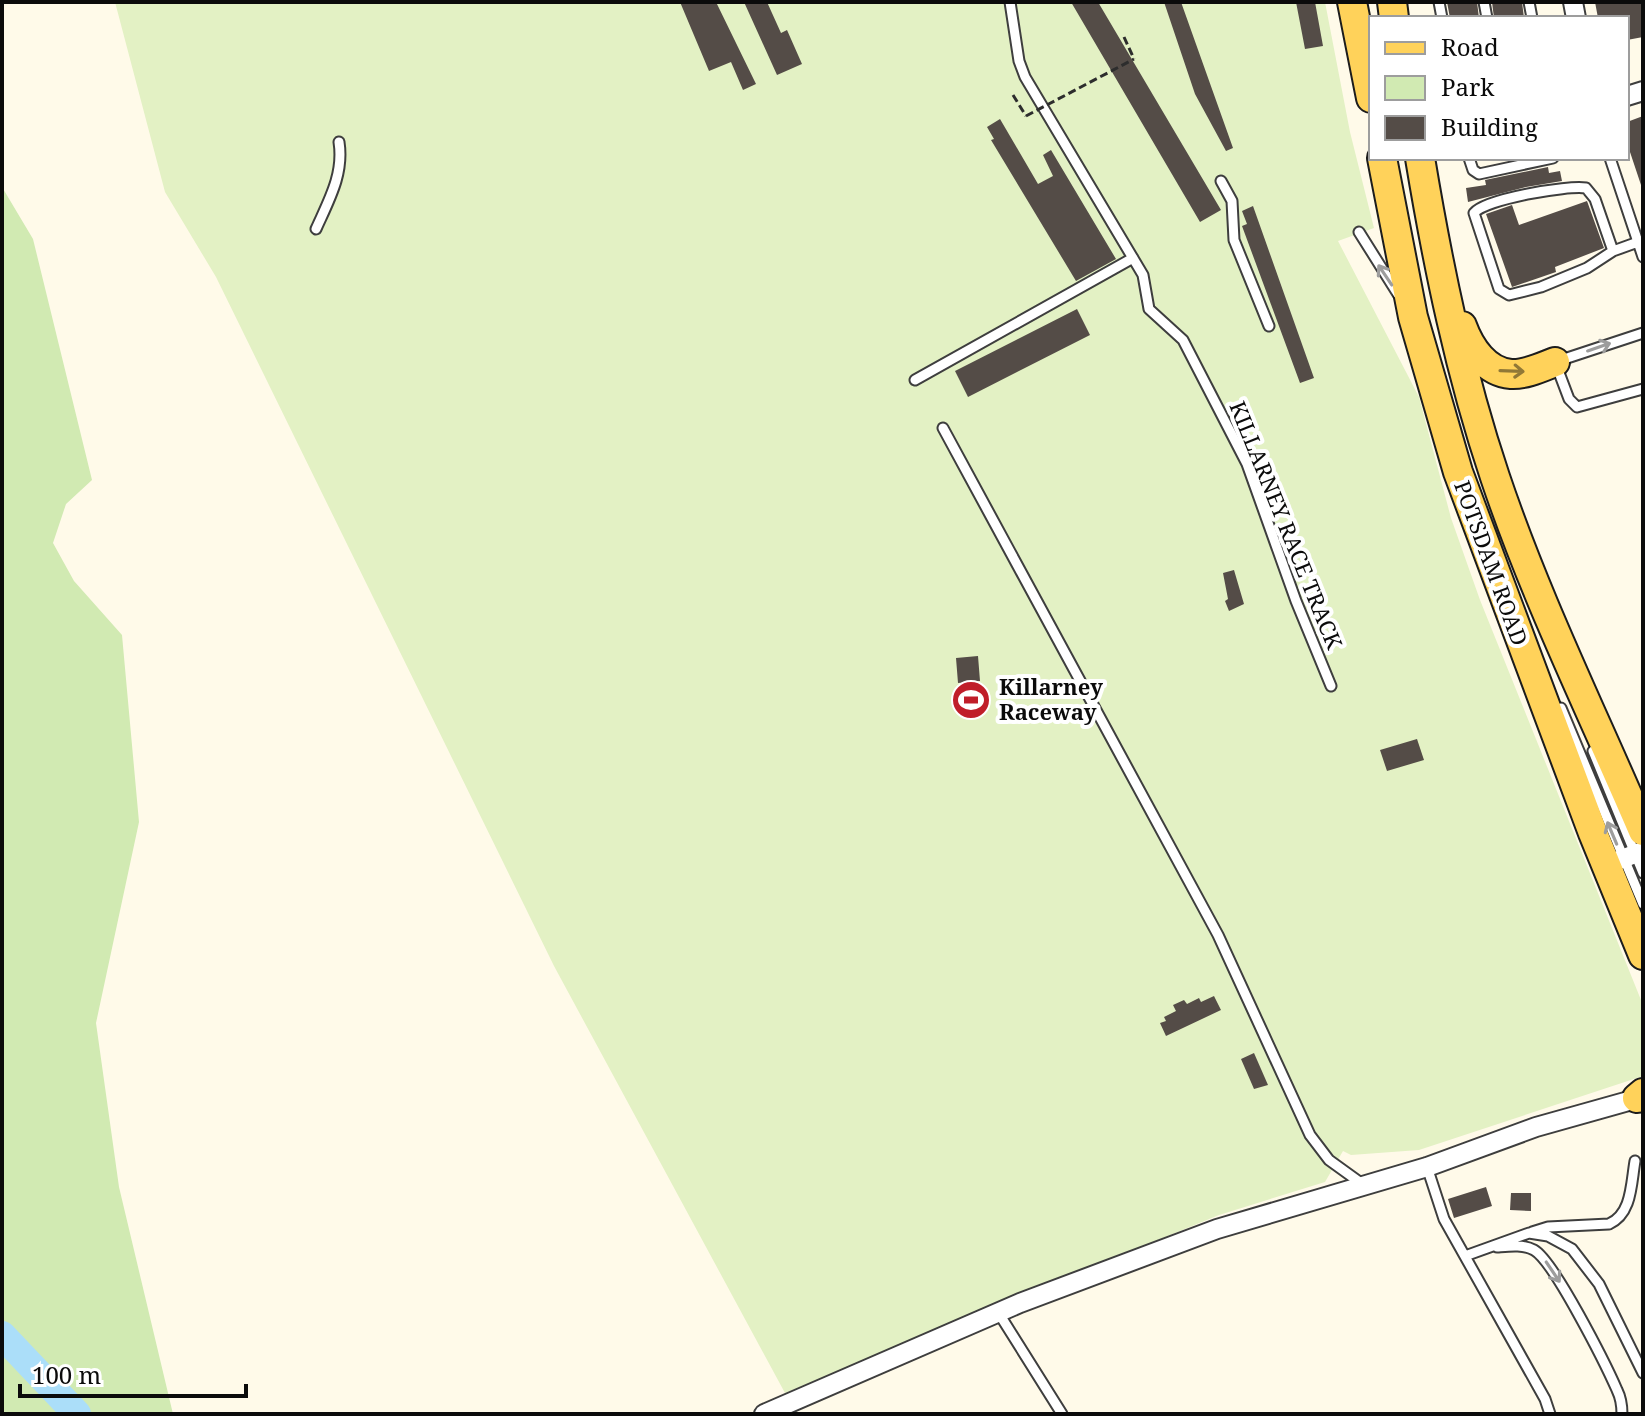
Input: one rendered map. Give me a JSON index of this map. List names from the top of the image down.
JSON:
{
  "streets": {
    "main road": ["POTSDAM ROAD"],
    "lane": ["KILLARNEY RACE TRACK"]
  },
  "places": {
    "sports": ["Killarney Raceway"]
  },
  "legend": ["Road", "Park", "Building"],
  "scale_bar": "100 m"
}
